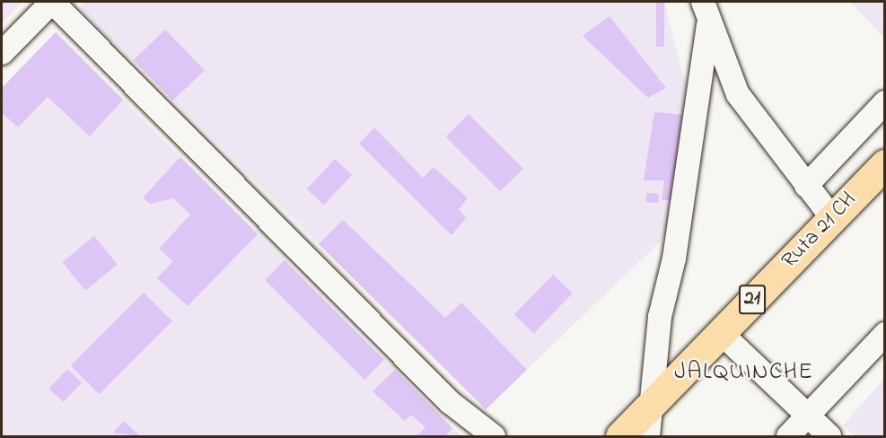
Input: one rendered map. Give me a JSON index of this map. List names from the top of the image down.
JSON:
{
  "streets": {
    "highway": ["Ruta 21 CH", "21"]
  },
  "districts": ["JALQUINCHE"]
}
